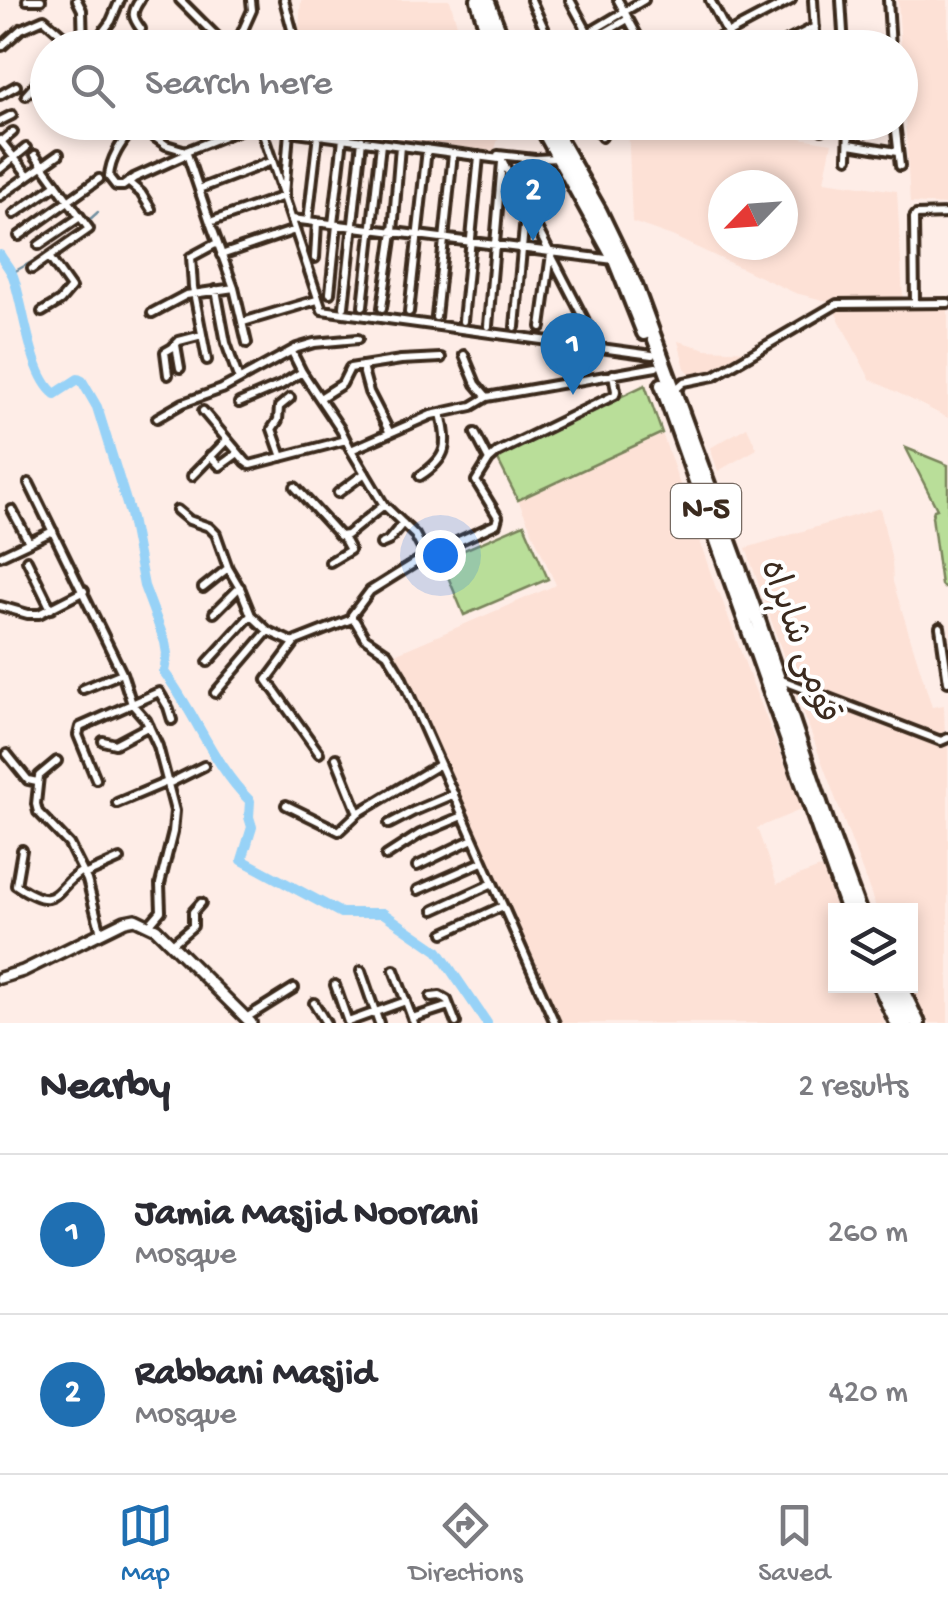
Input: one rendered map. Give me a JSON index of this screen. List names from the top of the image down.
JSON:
{
  "streets": {
    "highway": ["N-5", "قومی شاہراہ"]
  },
  "north": "bottom left",
  "page": {
    "search": "Search here",
    "pins": ["2", "1"],
    "heading": ["Nearby", "2 results"],
    "list": [
      {
        "mark": "1",
        "name": "Jamia Masjid Noorani",
        "note": "Mosque",
        "value": "260 m"
      },
      {
        "mark": "2",
        "name": "Rabbani Masjid",
        "note": "Mosque",
        "value": "420 m"
      }
    ],
    "nav": ["Map", "Directions", "Saved"]
  }
}
